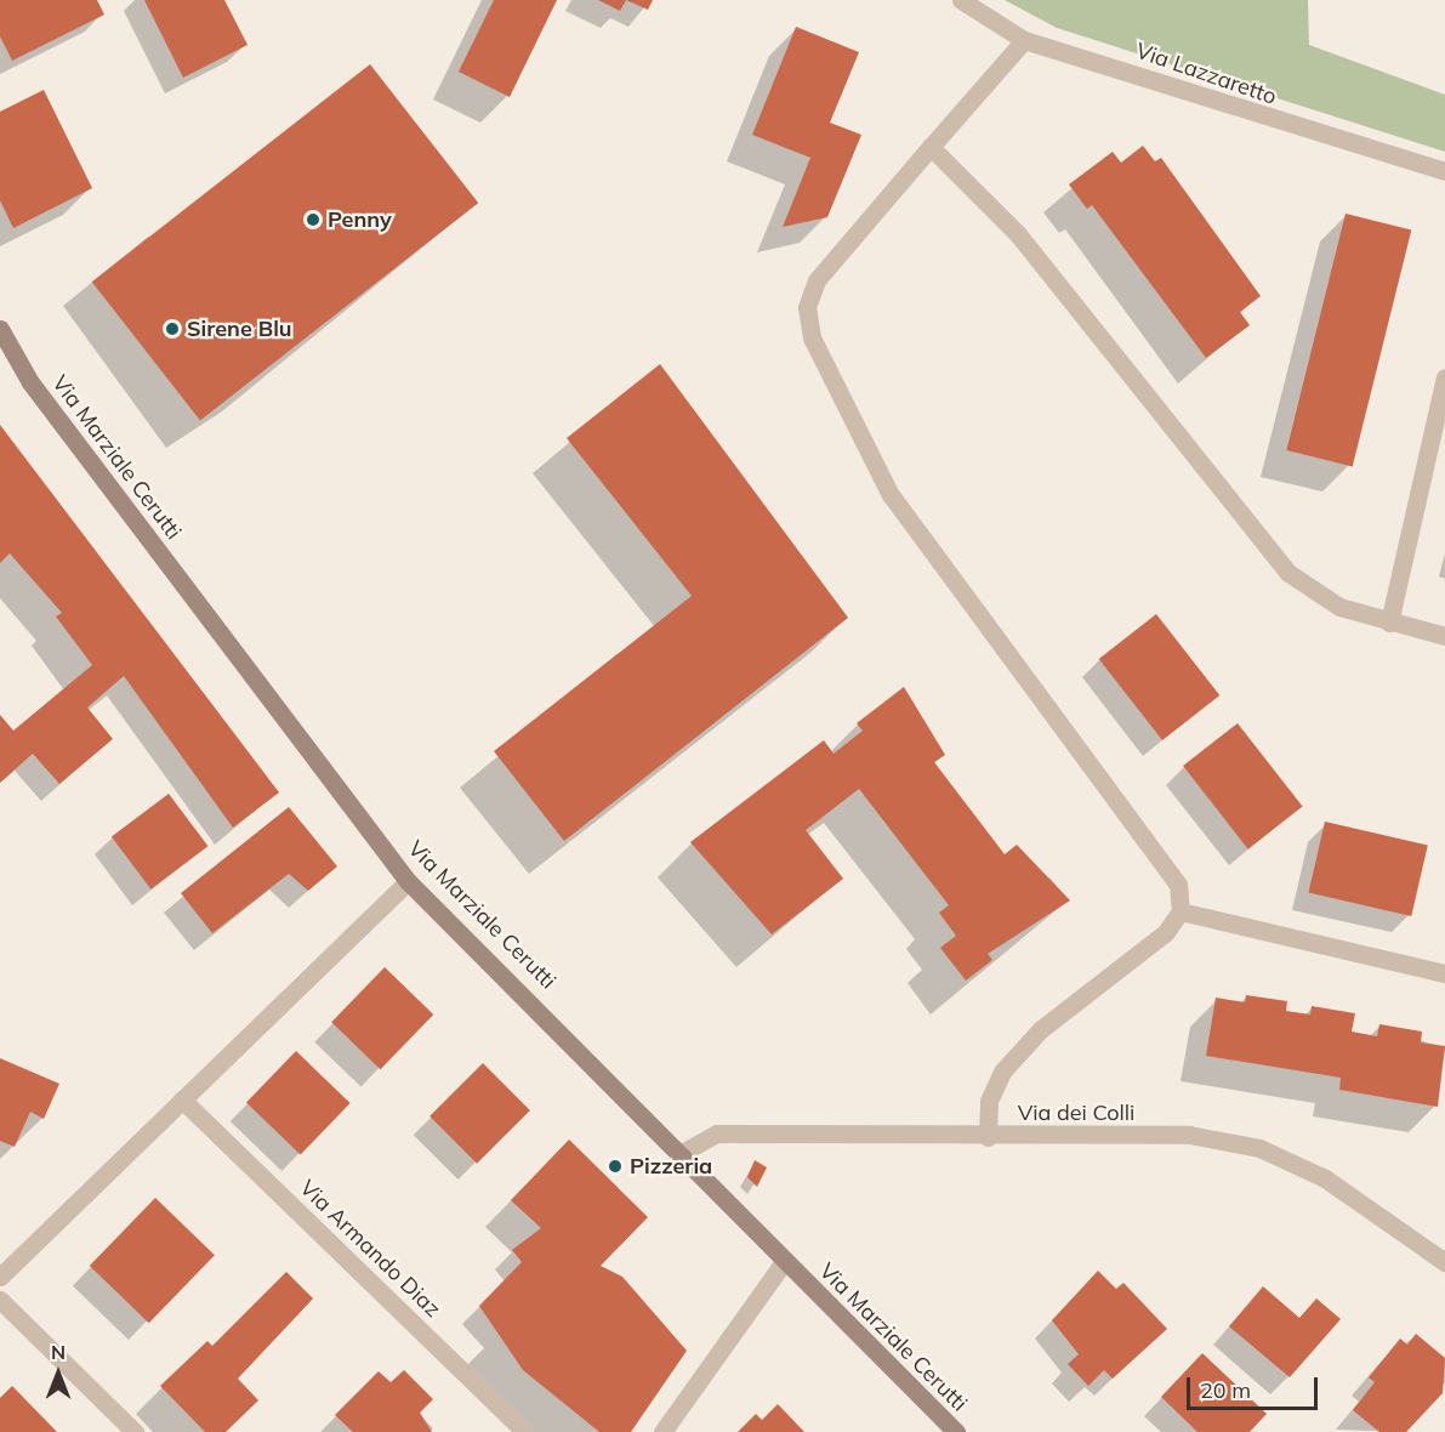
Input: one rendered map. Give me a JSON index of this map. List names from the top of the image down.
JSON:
{
  "streets": {
    "street": [
      "Via Lazzaretto",
      "Via Marziale Cerutti",
      "Via dei Colli",
      "Via Armando Diaz"
    ]
  },
  "crossings": [
    ["Via Marziale Cerutti", "Via dei Colli"]
  ],
  "places": ["Penny", "Sirene Blu", "Pizzeria"],
  "scale_bar": "20 m",
  "north": "top"
}
